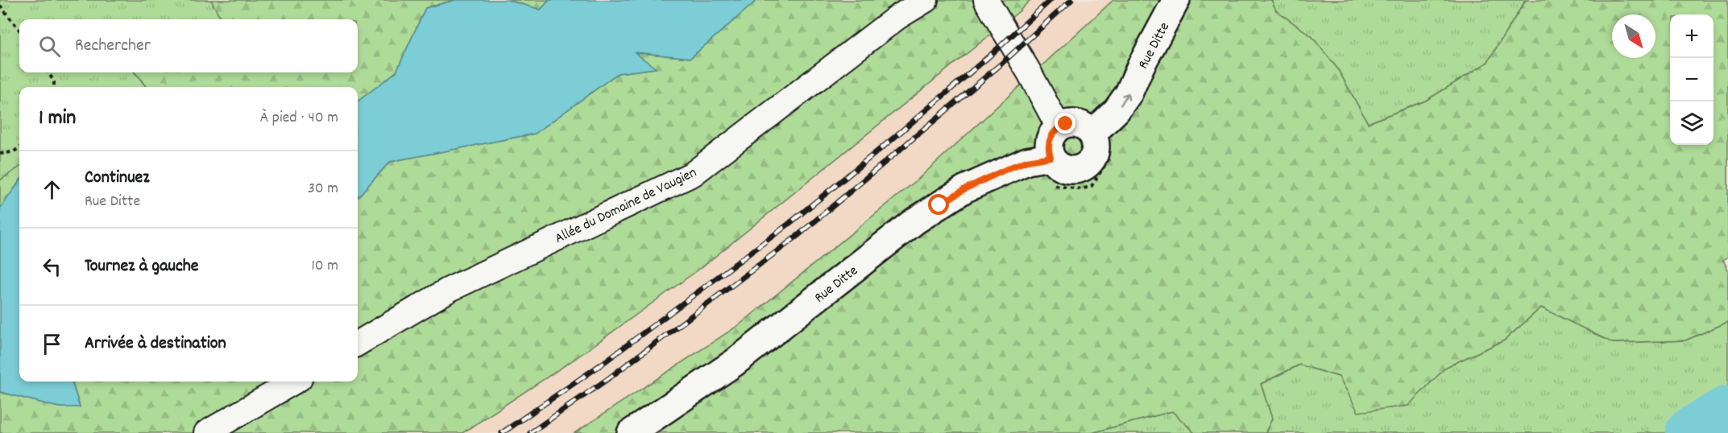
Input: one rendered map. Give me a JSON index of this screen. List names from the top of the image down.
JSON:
{
  "streets": {
    "street": ["Rue Ditte", "Allée du Domaine de Vaugien"]
  },
  "north": "bottom right",
  "page": {
    "map_buttons": ["+", "−"],
    "search": "Rechercher",
    "heading": ["1 min", "À pied · 40 m"],
    "list": [
      ["Continuez", "Rue Ditte", "30 m"],
      ["Tournez à gauche", "10 m"],
      "Arrivée à destination"
    ]
  }
}
